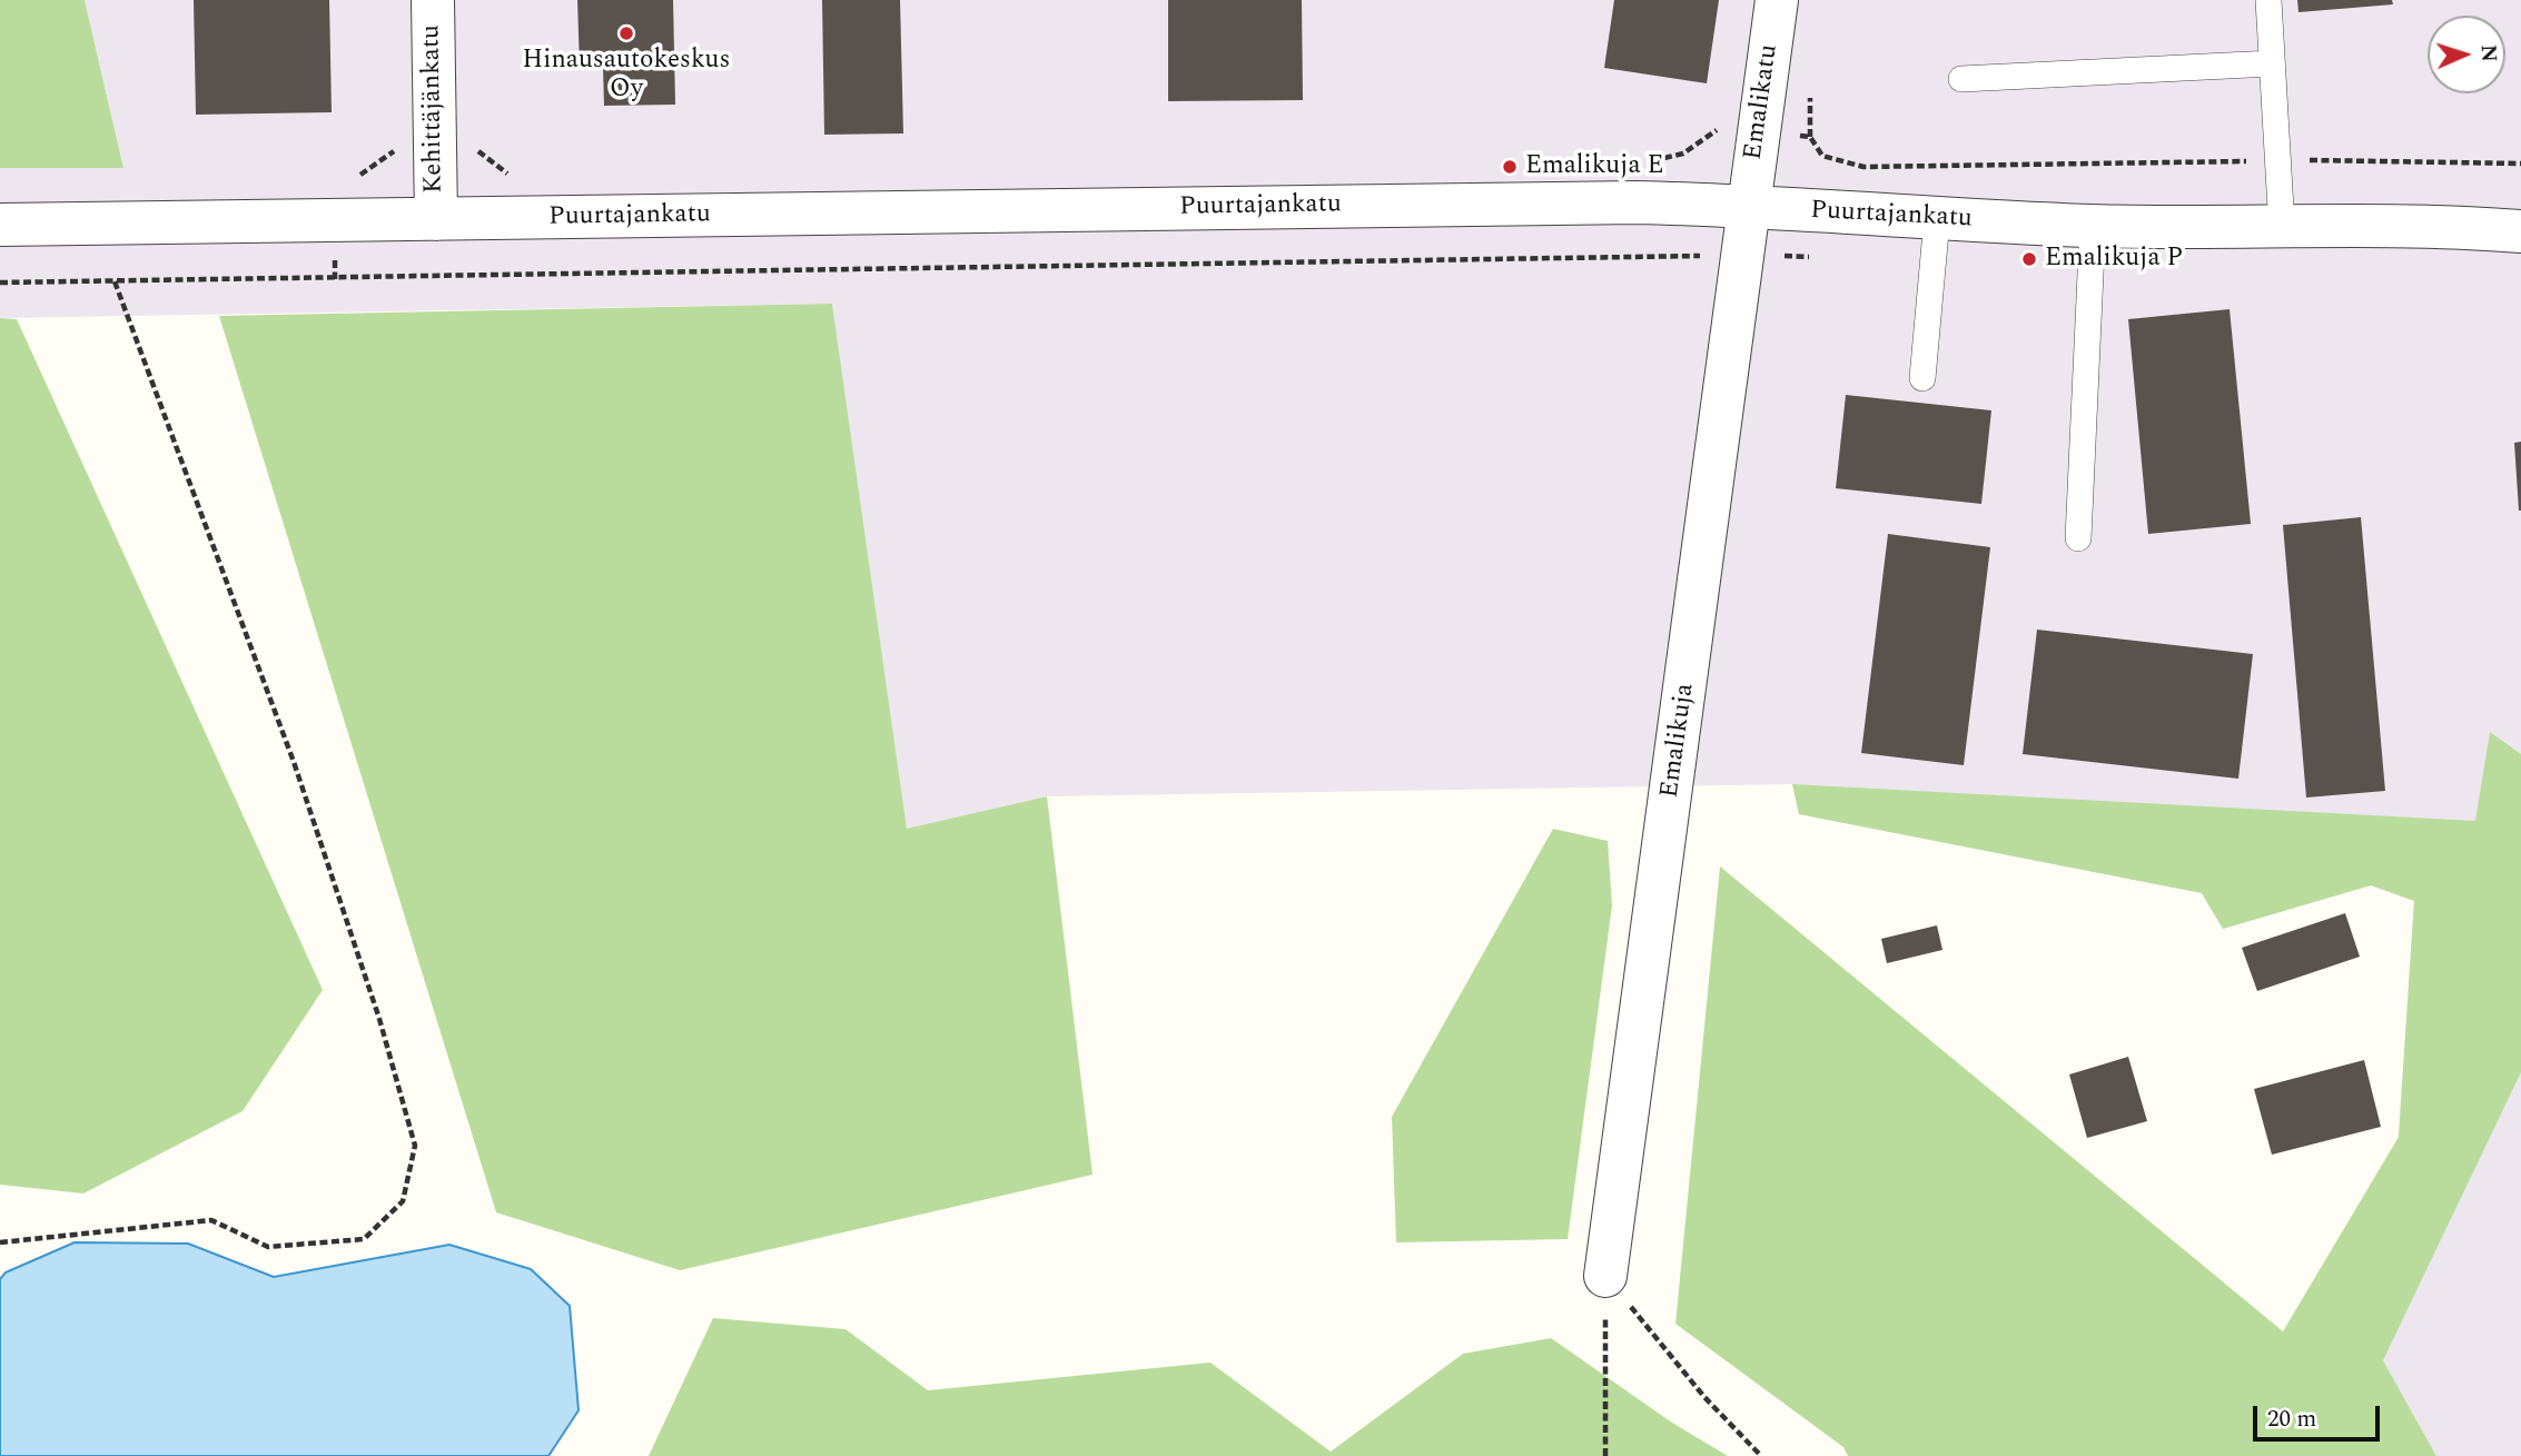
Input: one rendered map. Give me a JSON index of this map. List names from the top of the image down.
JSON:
{
  "streets": {
    "street": [
      "Emalikatu",
      "Kehittäjänkatu",
      "Puurtajankatu",
      "Emalikuja"
    ]
  },
  "crossings": [
    ["Emalikatu", "Puurtajankatu"],
    ["Emalikatu", "Emalikuja"],
    ["Kehittäjänkatu", "Puurtajankatu"],
    ["Puurtajankatu", "Emalikuja"]
  ],
  "places": ["Hinausautokeskus Oy", "Emalikuja E", "Emalikuja P"],
  "scale_bar": "20 m",
  "north": "right"
}
